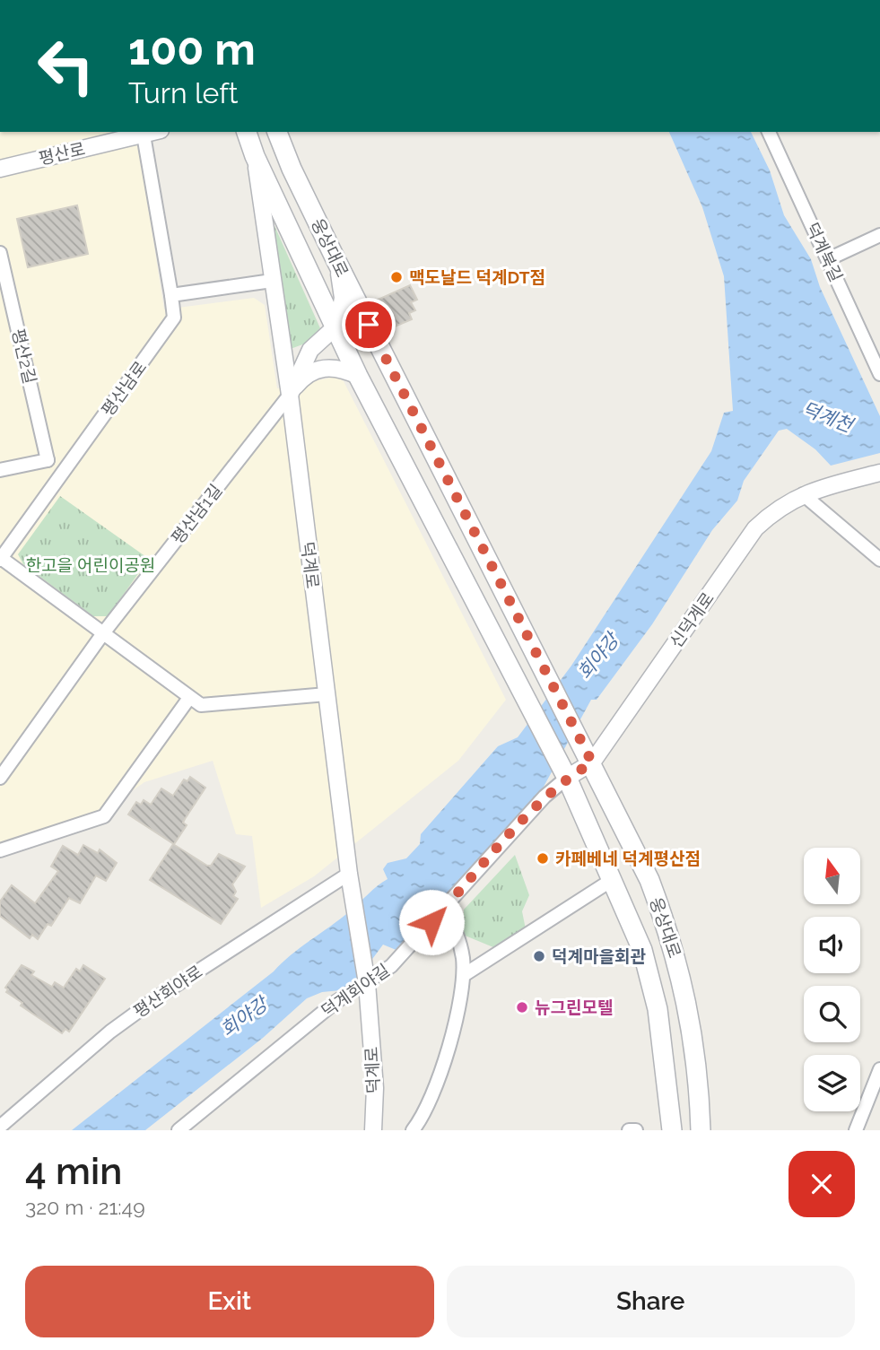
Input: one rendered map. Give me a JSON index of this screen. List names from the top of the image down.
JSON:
{
  "streets": {
    "main road": ["웅상대로"],
    "street": [
      "평산로",
      "덕계북길",
      "평산2길",
      "평산남로",
      "평산남1길",
      "덕계로",
      "신덕계로",
      "덕계회야길",
      "평산회야로"
    ]
  },
  "crossings": [
    ["평산로", "평산남로"],
    ["웅상대로", "신덕계로"],
    ["평산남1길", "덕계로"],
    ["덕계로", "덕계회야길"],
    ["덕계로", "평산회야로"],
    ["신덕계로", "덕계회야길"]
  ],
  "water": ["덕계천", "회야강"],
  "parks": ["한고을 어린이공원"],
  "places": [
    "맥도날드 덕계DT점",
    "카페베네 덕계평산점",
    "덕계마을회관",
    "뉴그린모텔"
  ],
  "north": "top",
  "page": {
    "turn": ["100 m", "Turn left"],
    "heading": ["4 min", "320 m · 21:49"],
    "buttons": ["Exit", "Share"]
  }
}
